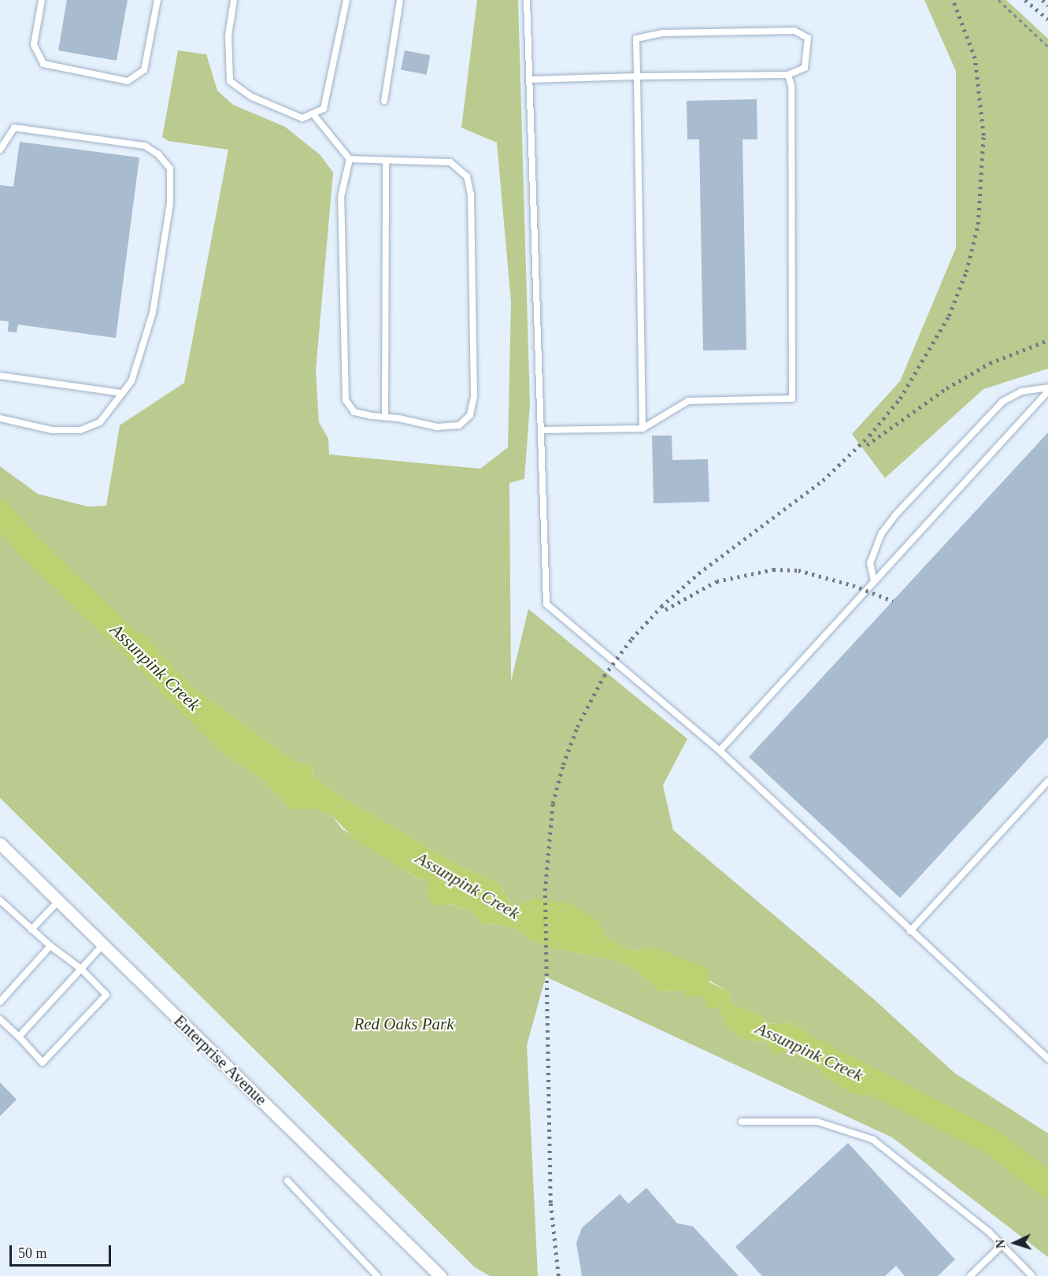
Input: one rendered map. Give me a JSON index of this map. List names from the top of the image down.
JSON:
{
  "streets": {
    "street": ["Enterprise Avenue"]
  },
  "water": ["Assunpink Creek"],
  "parks": ["Red Oaks Park"],
  "scale_bar": "50 m",
  "north": "left"
}
